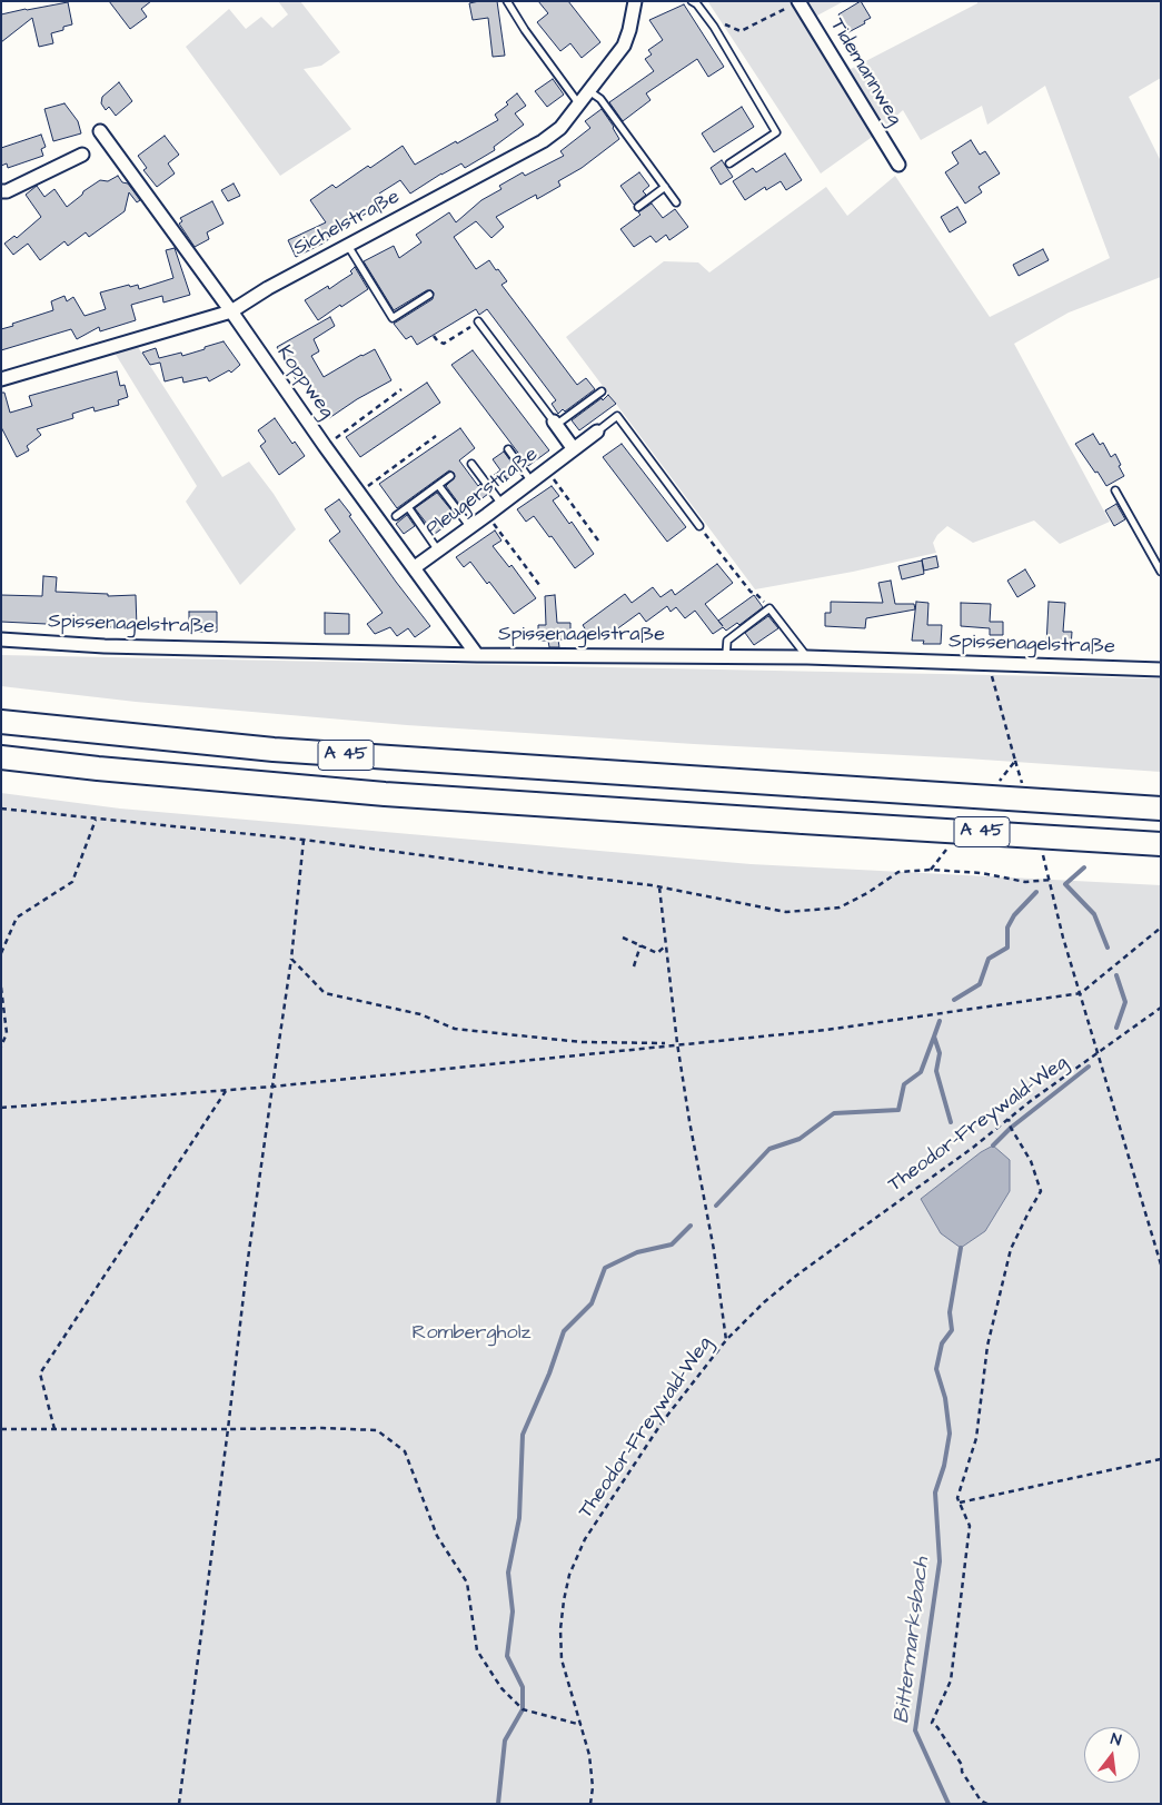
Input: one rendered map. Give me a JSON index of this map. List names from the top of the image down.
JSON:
{
  "streets": {
    "highway": ["A 45"],
    "street": [
      "Tidemannweg",
      "Sichelstraße",
      "Koppweg",
      "Pleugerstraße",
      "Spissenagelstraße"
    ],
    "path": ["Theodor-Freywald-Weg"]
  },
  "crossings": [
    ["Sichelstraße", "Koppweg"],
    ["Koppweg", "Pleugerstraße"],
    ["Koppweg", "Spissenagelstraße"]
  ],
  "water": ["Bittermarksbach"],
  "parks": ["Rombergholz"],
  "north": "top"
}
